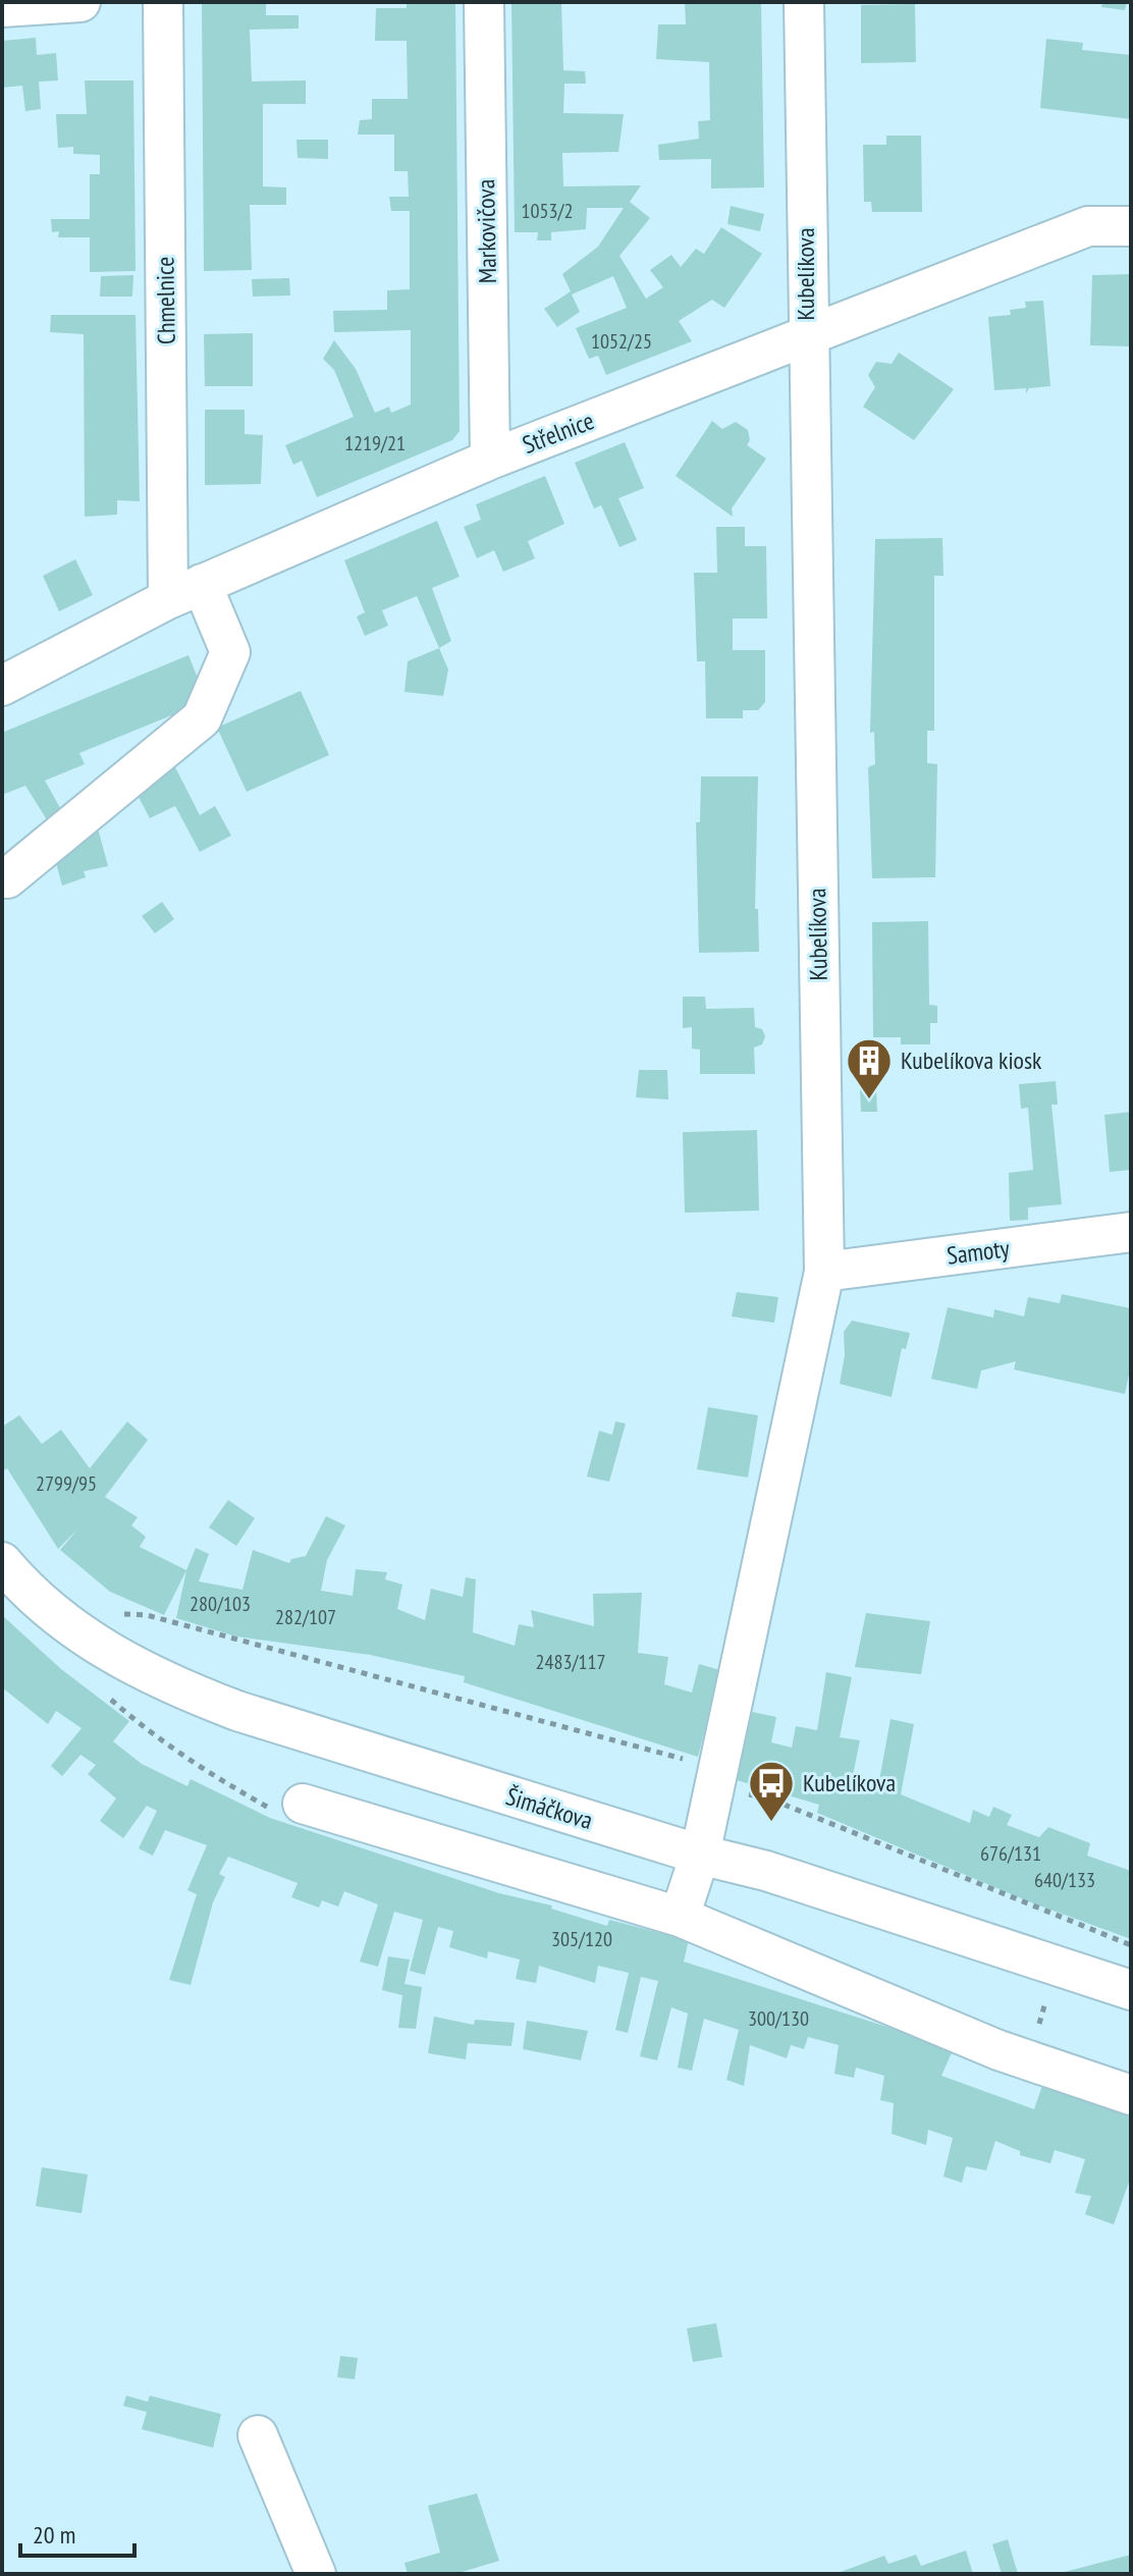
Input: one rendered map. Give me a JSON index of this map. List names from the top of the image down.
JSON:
{
  "streets": {
    "street": [
      "Markovičova",
      "Kubelíkova",
      "Chmelnice",
      "Střelnice",
      "Samoty",
      "Šimáčkova"
    ]
  },
  "crossings": [
    ["Markovičova", "Střelnice"],
    ["Kubelíkova", "Střelnice"],
    ["Kubelíkova", "Samoty"],
    ["Kubelíkova", "Šimáčkova"],
    ["Chmelnice", "Střelnice"]
  ],
  "places": {
    "building": ["Kubelíkova kiosk"],
    "bus stop": ["Kubelíkova"]
  },
  "house_numbers": [
    "1053/2",
    "1052/25",
    "1219/21",
    "2799/95",
    "280/103",
    "282/107",
    "2483/117",
    "676/131",
    "640/133",
    "305/120",
    "300/130"
  ],
  "scale_bar": "20 m"
}
